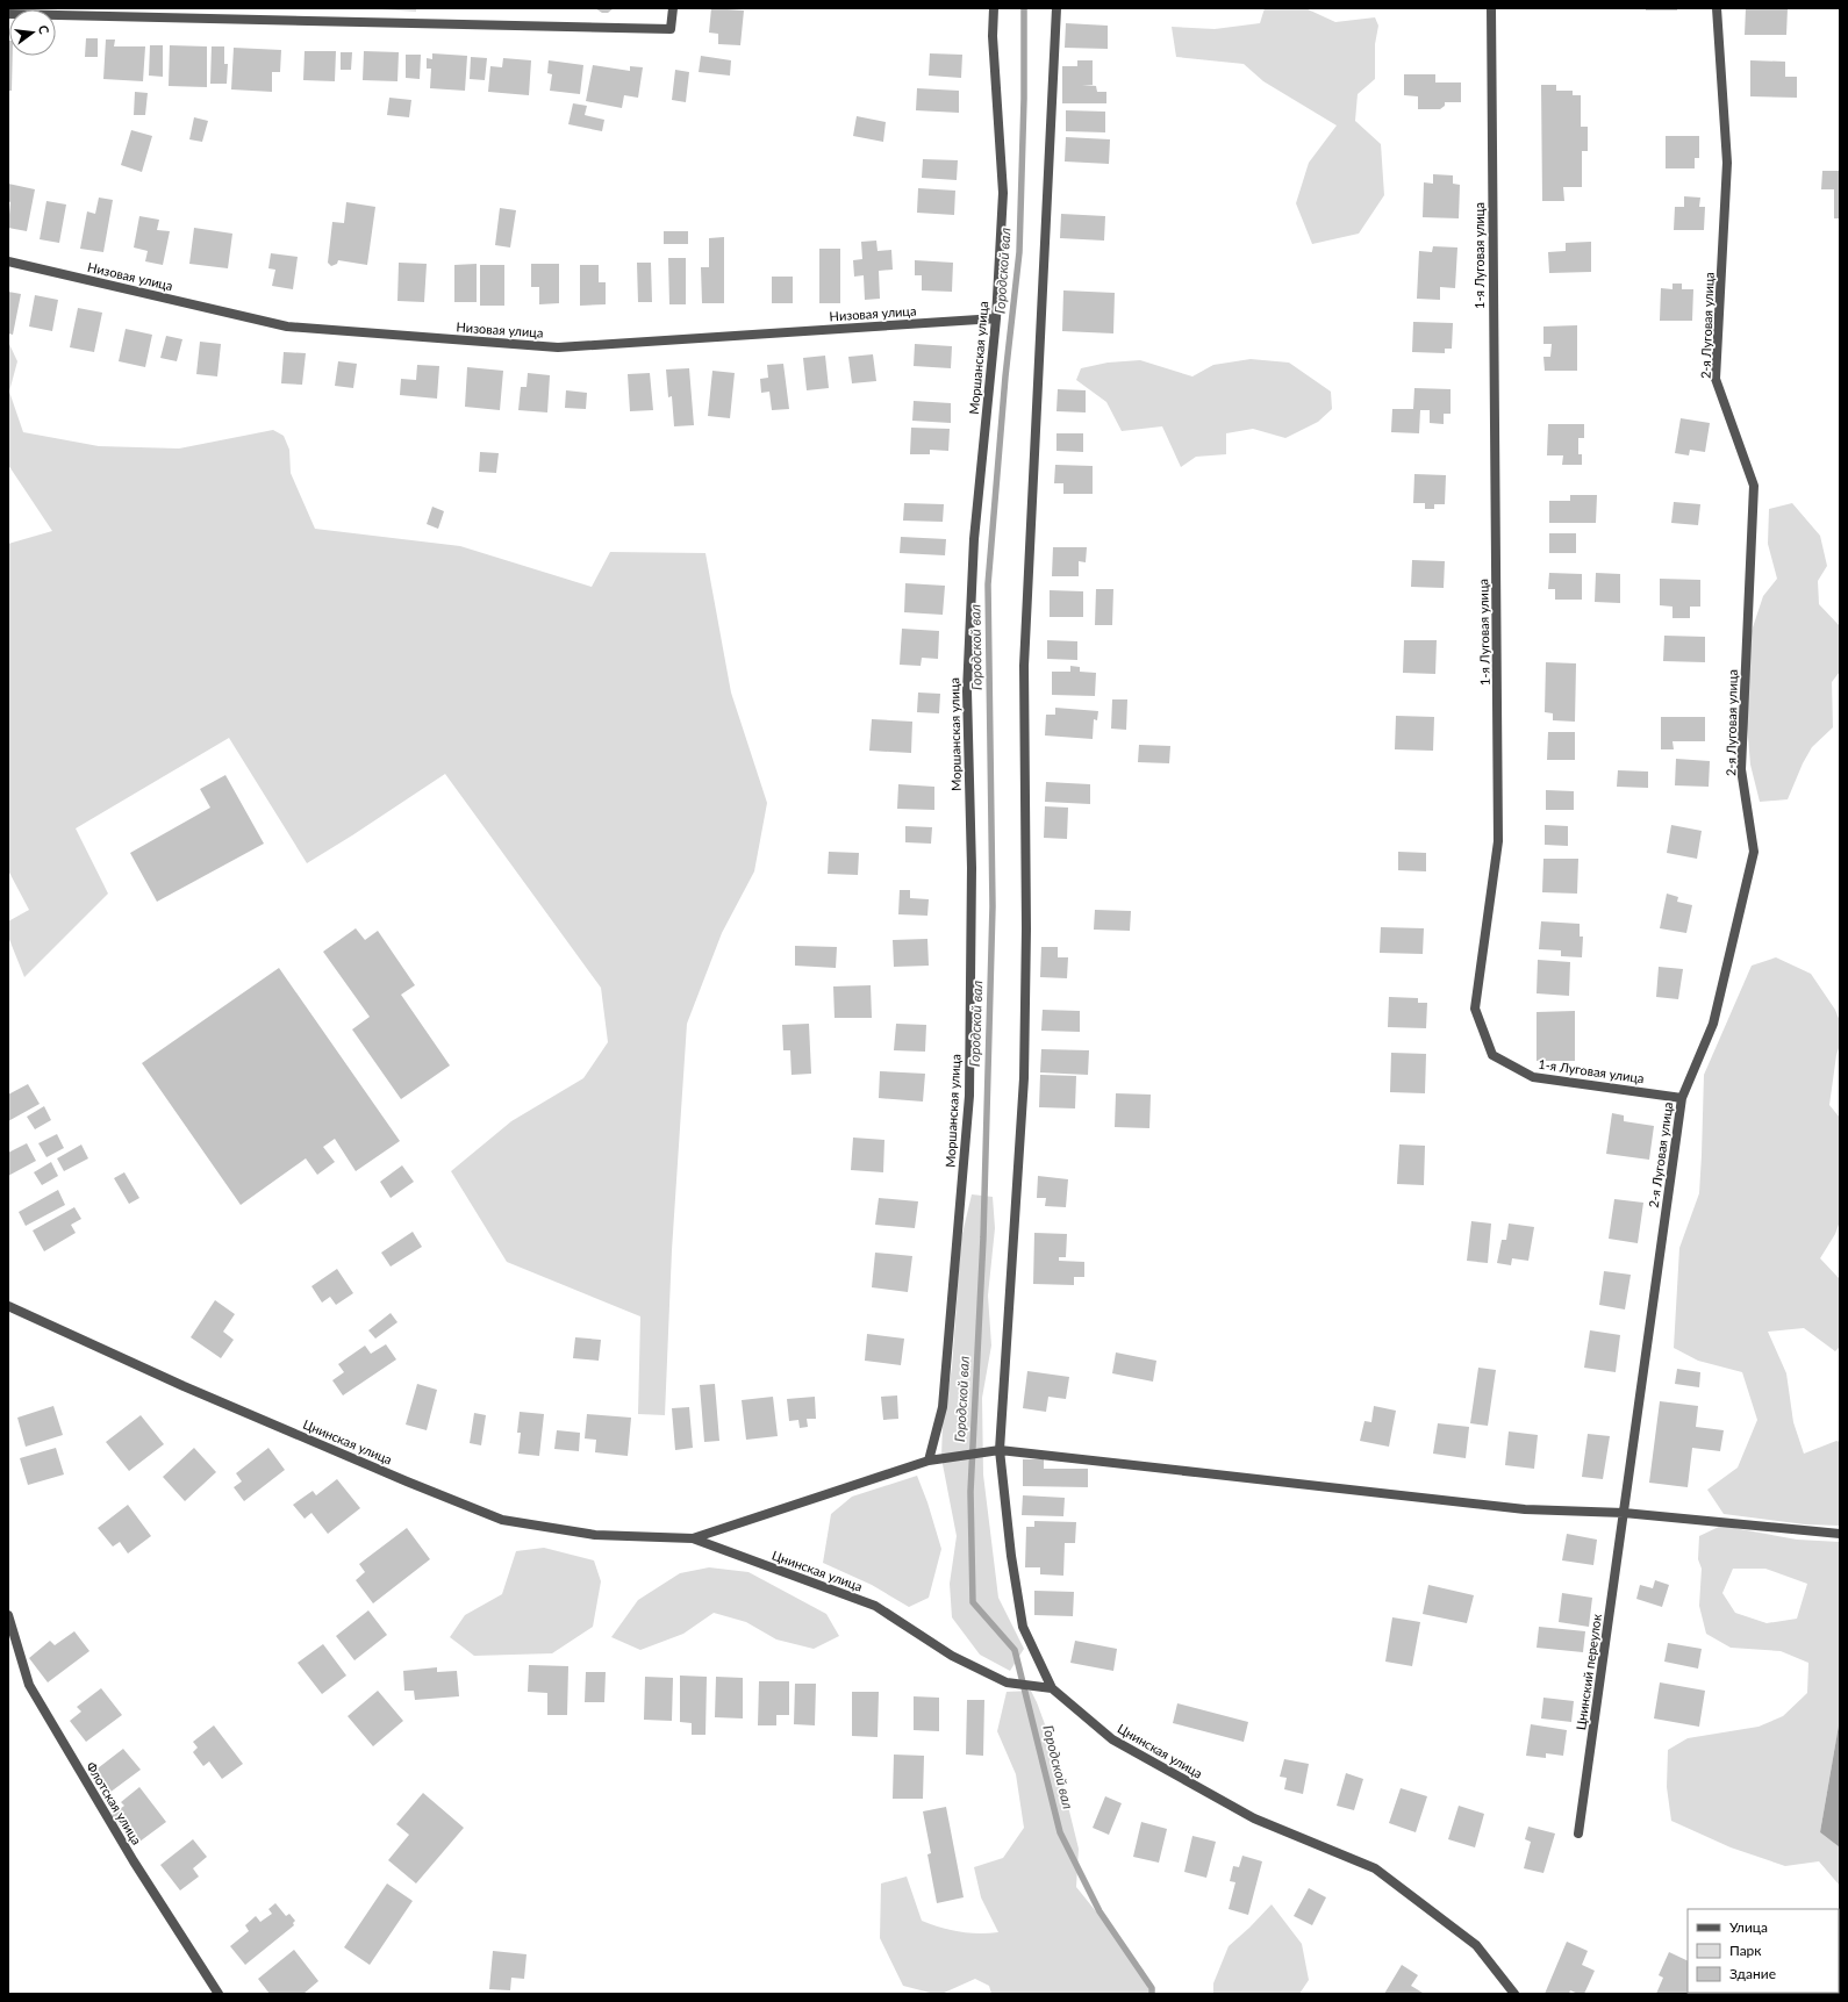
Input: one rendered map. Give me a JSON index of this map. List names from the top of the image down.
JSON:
{
  "streets": {
    "street": [
      "1-я Луговая улица",
      "Низовая улица",
      "2-я Луговая улица",
      "Моршанская улица",
      "Цнинская улица",
      "Цнинский переулок",
      "Флотская улица"
    ]
  },
  "crossings": [
    ["1-я Луговая улица", "2-я Луговая улица"],
    ["Низовая улица", "Моршанская улица"],
    ["2-я Луговая улица", "Цнинская улица"],
    ["2-я Луговая улица", "Цнинский переулок"],
    ["Моршанская улица", "Цнинская улица"],
    ["Цнинская улица", "Цнинский переулок"]
  ],
  "water": ["Городской вал"],
  "legend": ["Улица", "Парк", "Здание"],
  "north": "right"
}
